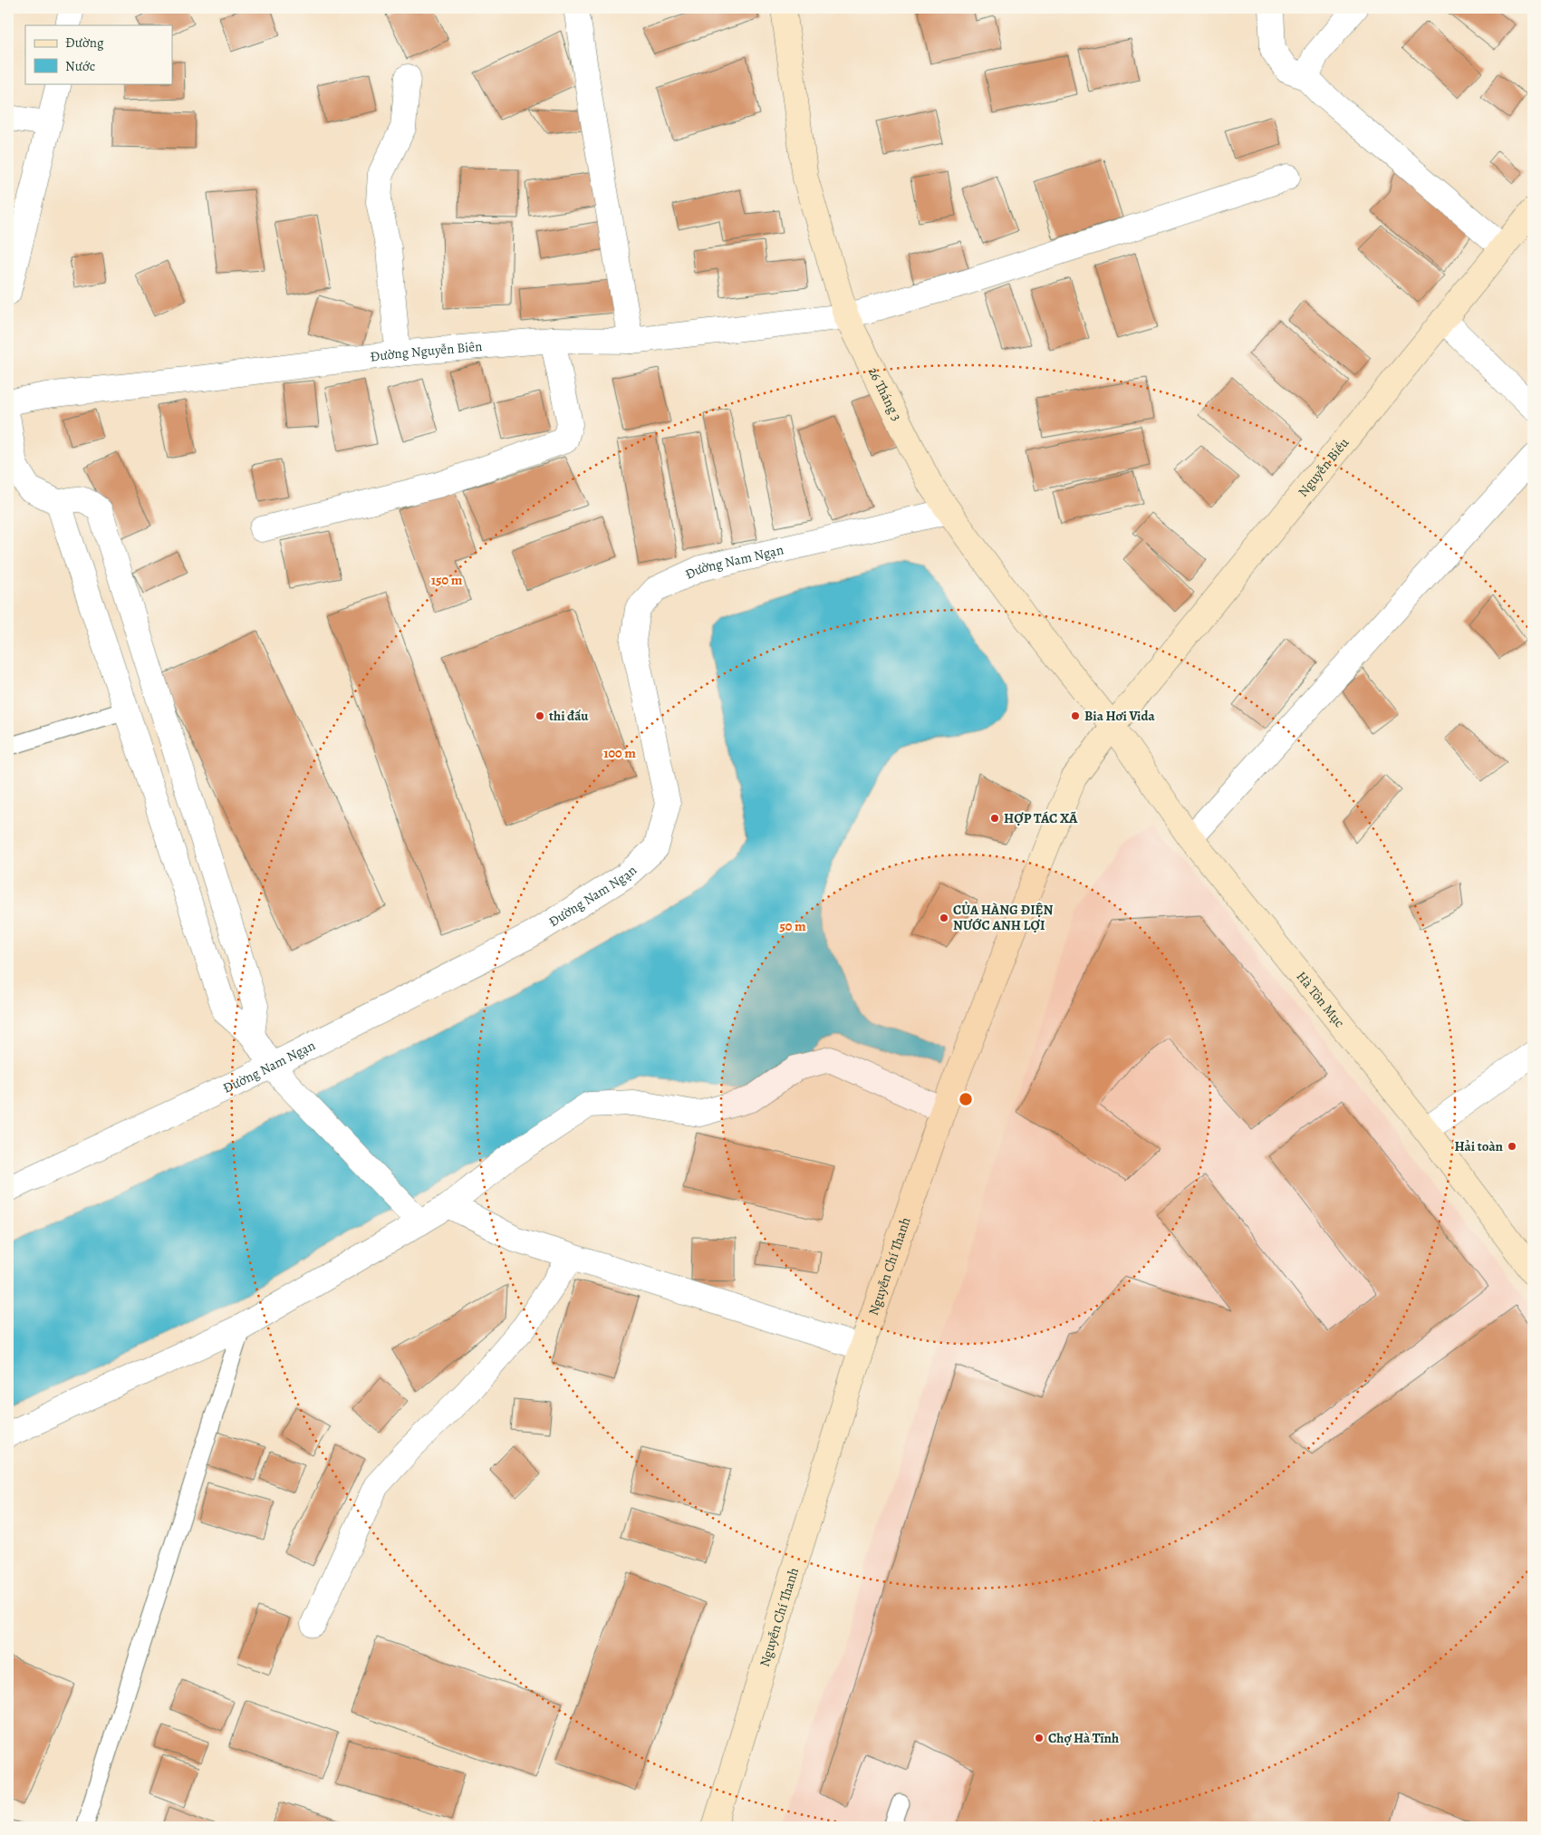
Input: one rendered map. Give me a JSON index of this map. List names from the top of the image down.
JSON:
{
  "streets": {
    "street": [
      "Đường Nguyễn Biên",
      "26 Tháng 3",
      "Nguyễn Biểu",
      "Đường Nam Ngạn",
      "Hà Tôn Mục",
      "Nguyễn Chí Thanh"
    ]
  },
  "crossings": [
    ["Đường Nguyễn Biên", "26 Tháng 3"],
    ["26 Tháng 3", "Nguyễn Biểu"],
    ["26 Tháng 3", "Đường Nam Ngạn"],
    ["26 Tháng 3", "Hà Tôn Mục"],
    ["26 Tháng 3", "Nguyễn Chí Thanh"],
    ["Nguyễn Biểu", "Hà Tôn Mục"],
    ["Nguyễn Biểu", "Nguyễn Chí Thanh"],
    ["Hà Tôn Mục", "Nguyễn Chí Thanh"]
  ],
  "places": [
    "thi đấu",
    "Bia Hơi Vida",
    "HỢP TÁC XÃ",
    "CỦA HÀNG ĐIỆN NƯỚC ANH LỢI",
    "Hải toàn",
    "Chợ Hà Tĩnh"
  ],
  "legend": ["Đường", "Nước"],
  "rings": ["150 m", "100 m", "50 m"]
}
